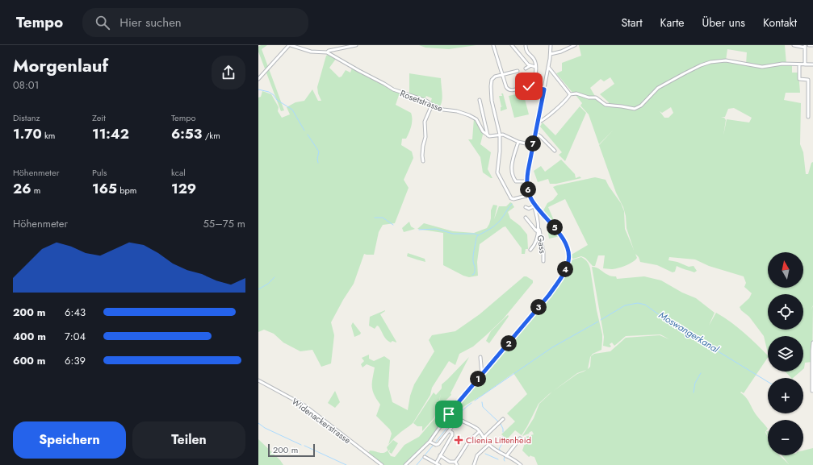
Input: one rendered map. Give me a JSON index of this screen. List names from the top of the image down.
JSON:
{
  "streets": {
    "street": ["Rosetstrasse", "Gass", "Widenackerstrasse"]
  },
  "water": ["Moswangerkanal"],
  "places": {
    "health": ["Clienia Littenheid"]
  },
  "scale_bar": "200 m",
  "north": "top",
  "page": {
    "header": "Tempo",
    "search": "Hier suchen",
    "nav": [
      "Start",
      "Karte",
      "Über uns",
      "Kontakt"
    ],
    "heading": ["Morgenlauf", "08:01"],
    "stats": [
      ["Distanz", "1.70 km"],
      ["Zeit", "11:42"],
      ["Tempo", "6:53 /km"],
      ["Höhenmeter", "26 m"],
      ["Puls", "165 bpm"],
      ["kcal", "129"]
    ],
    "pins": [
      "7",
      "6",
      "5",
      "4",
      "3",
      "2",
      "1"
    ],
    "chart": ["Höhenmeter", "55–75 m"],
    "map_buttons": ["+", "−"],
    "list": [
      {
        "name": "200 m",
        "note": "6:43"
      },
      {
        "name": "400 m",
        "note": "7:04"
      },
      {
        "name": "600 m",
        "note": "6:39"
      }
    ],
    "buttons": ["Speichern", "Teilen"],
    "scale": "200 m"
  }
}
